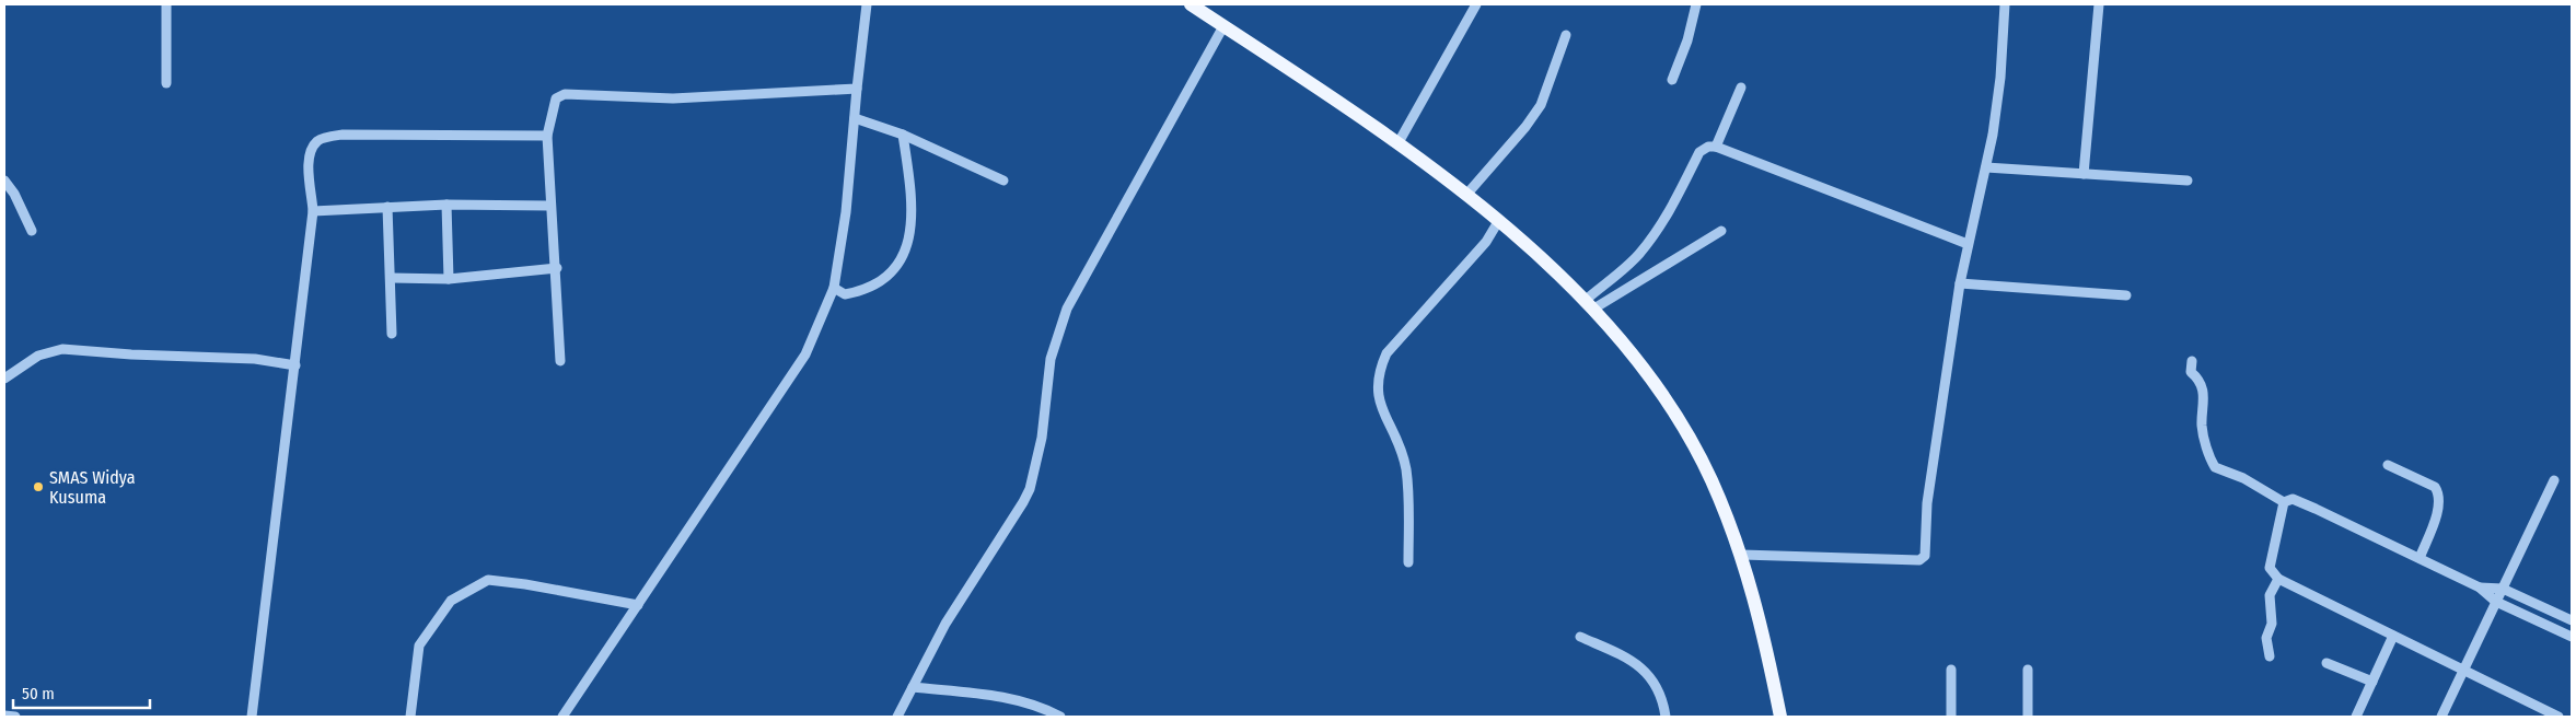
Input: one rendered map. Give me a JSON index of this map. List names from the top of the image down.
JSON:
{
  "places": ["SMAS Widya Kusuma"],
  "scale_bar": "50 m"
}
